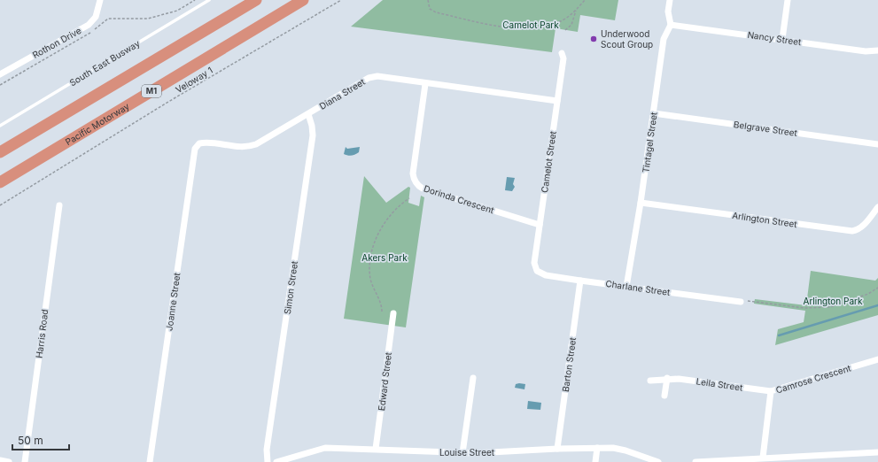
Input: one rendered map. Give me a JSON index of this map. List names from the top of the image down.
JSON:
{
  "streets": {
    "highway": ["M1", "Pacific Motorway"],
    "street": [
      "Nancy Street",
      "Rothon Drive",
      "Diana Street",
      "Belgrave Street",
      "Tintagel Street",
      "Camelot Street",
      "Dorinda Crescent",
      "Arlington Street",
      "Simon Street",
      "Charlane Street",
      "Joanne Street",
      "Harris Road",
      "Barton Street",
      "Camrose Crescent",
      "Edward Street",
      "Leila Street",
      "Louise Street"
    ],
    "lane": ["South East Busway"],
    "path": ["Veloway 1"]
  },
  "crossings": [
    ["Nancy Street", "Tintagel Street"],
    ["Diana Street", "Camelot Street"],
    ["Diana Street", "Dorinda Crescent"],
    ["Diana Street", "Simon Street"],
    ["Diana Street", "Joanne Street"],
    ["Belgrave Street", "Tintagel Street"],
    ["Tintagel Street", "Arlington Street"],
    ["Tintagel Street", "Charlane Street"],
    ["Camelot Street", "Dorinda Crescent"],
    ["Camelot Street", "Charlane Street"],
    ["Charlane Street", "Barton Street"],
    ["Barton Street", "Louise Street"],
    ["Camrose Crescent", "Leila Street"],
    ["Edward Street", "Louise Street"]
  ],
  "parks": ["Camelot Park", "Akers Park", "Arlington Park"],
  "places": ["Underwood Scout Group"],
  "scale_bar": "50 m"
}
